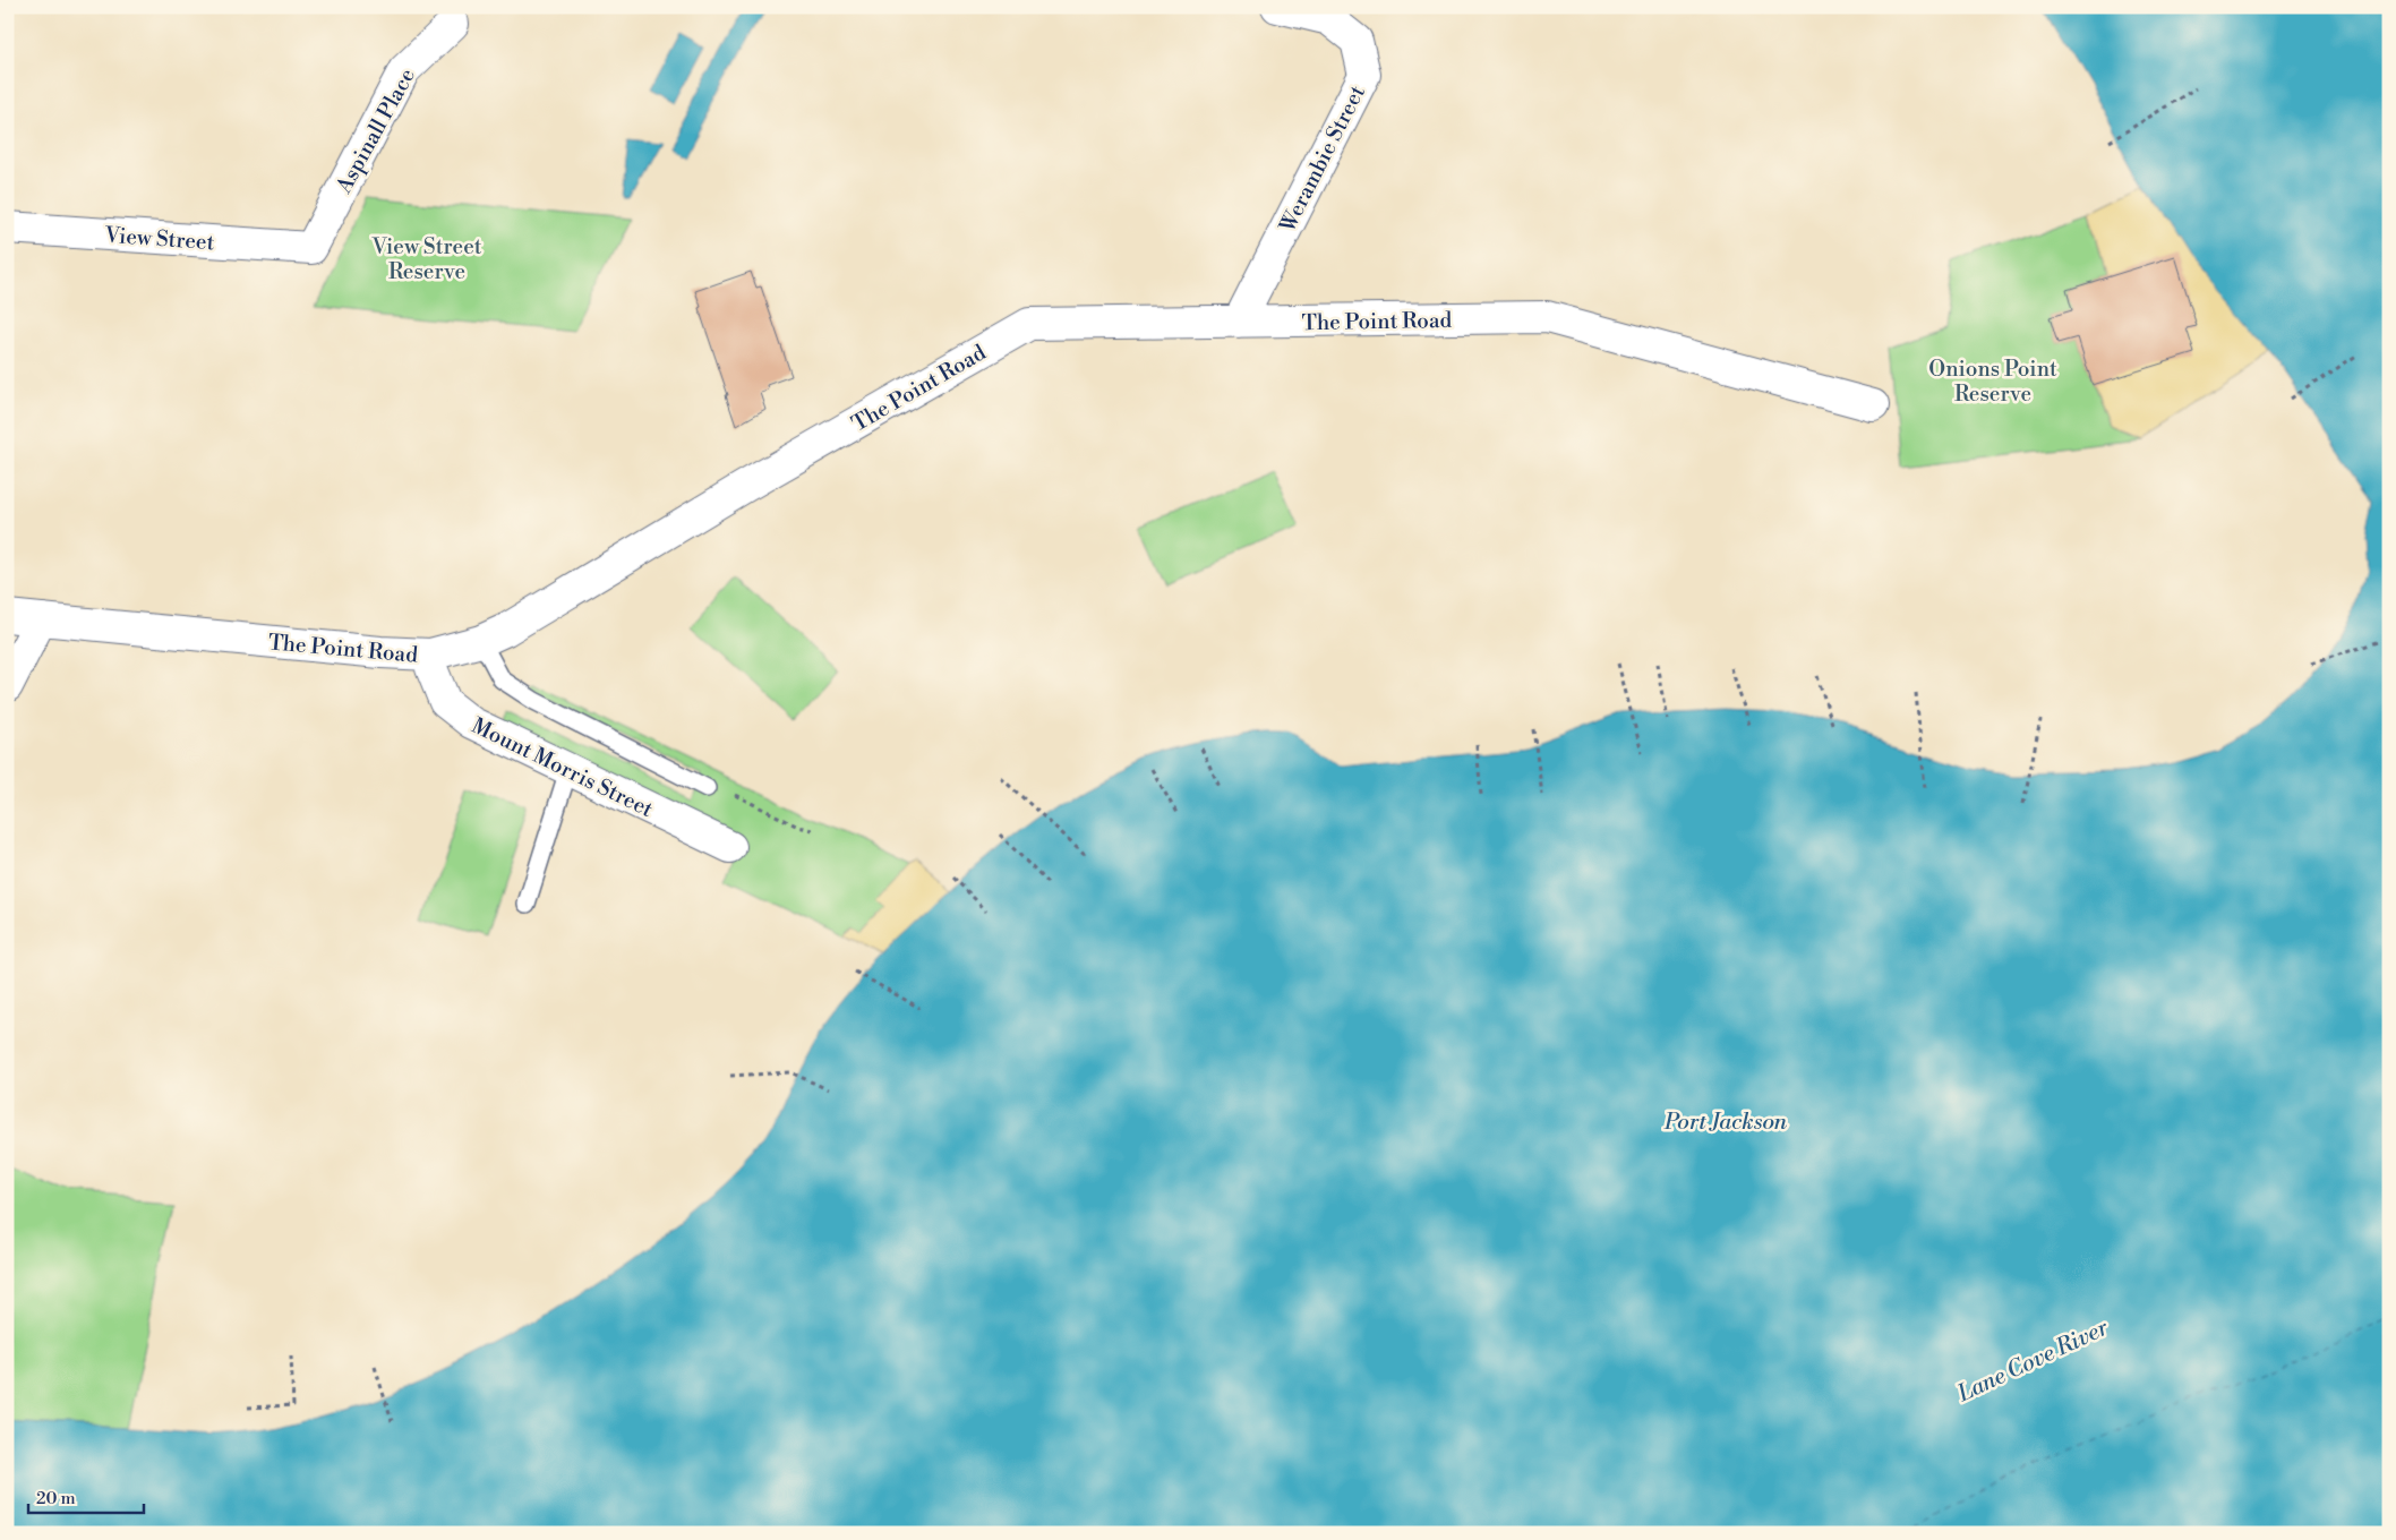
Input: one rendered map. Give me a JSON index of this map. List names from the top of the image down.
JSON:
{
  "streets": {
    "street": [
      "Aspinall Place",
      "Werambie Street",
      "View Street",
      "The Point Road",
      "Mount Morris Street"
    ]
  },
  "crossings": [
    ["Aspinall Place", "View Street"],
    ["Werambie Street", "The Point Road"],
    ["The Point Road", "Mount Morris Street"]
  ],
  "water": ["Port Jackson", "Lane Cove River"],
  "parks": ["View Street Reserve", "Onions Point Reserve"],
  "scale_bar": "20 m"
}
